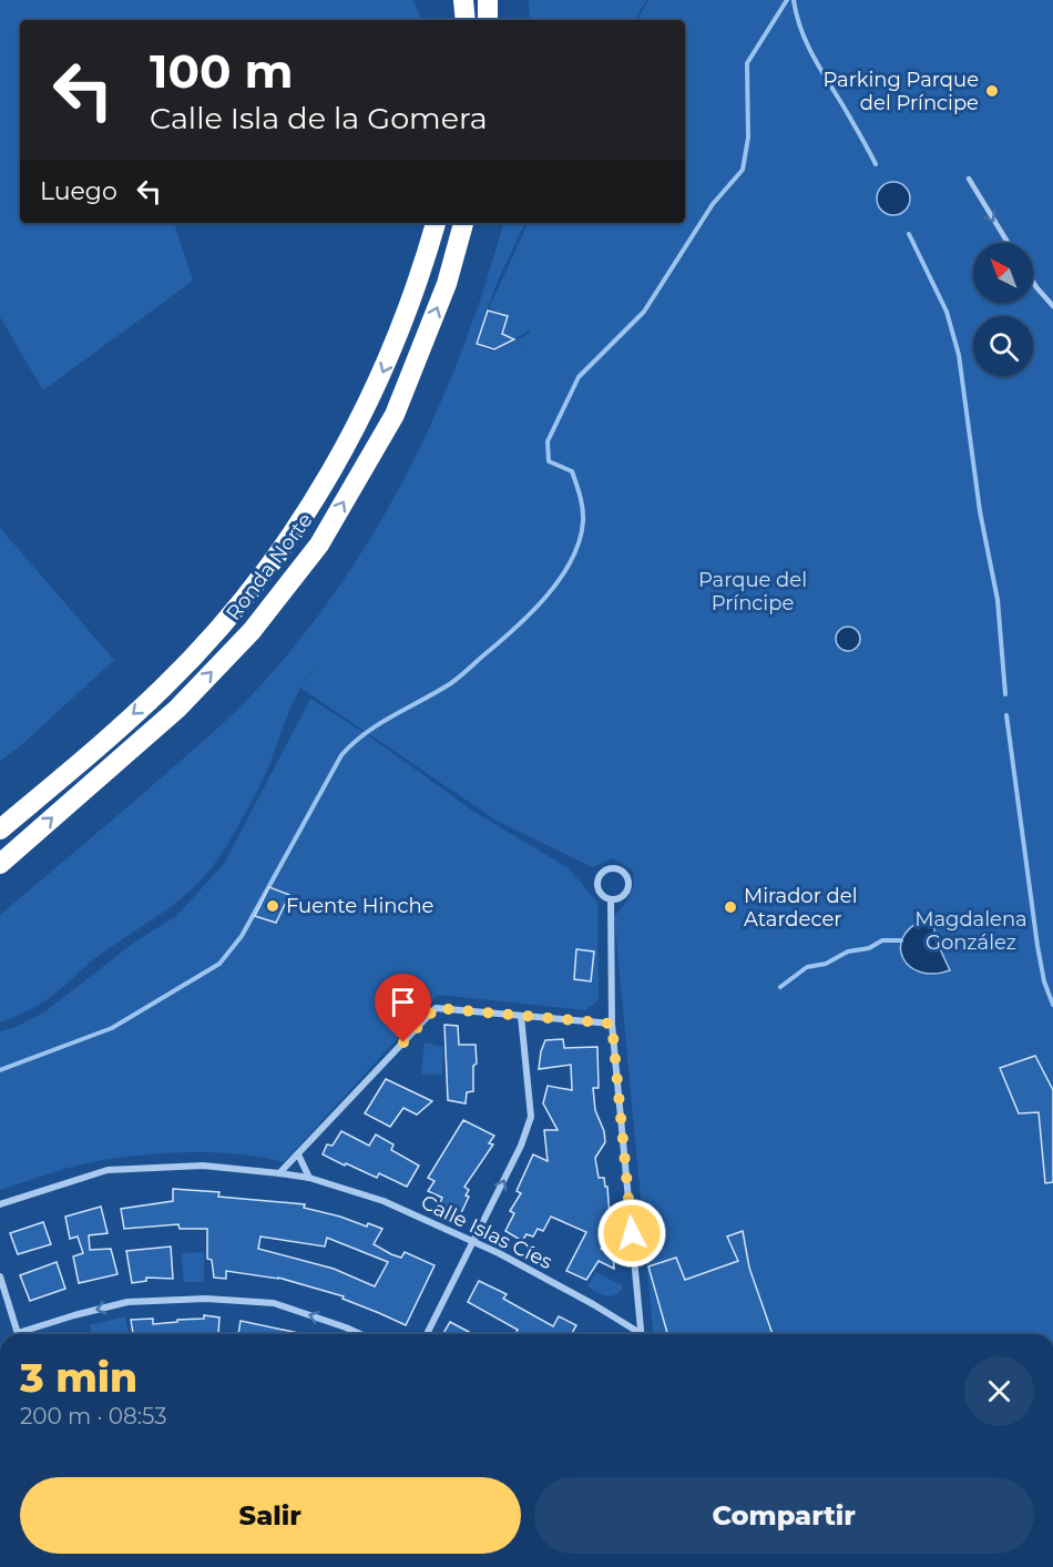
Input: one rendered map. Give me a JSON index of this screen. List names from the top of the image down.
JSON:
{
  "streets": {
    "highway": ["Ronda Norte"],
    "street": ["Calle Islas Cíes"]
  },
  "parks": ["Parque del Príncipe", "Magdalena González"],
  "places": ["Parking Parque del Príncipe", "Fuente Hinche", "Mirador del Atardecer"],
  "north": "top left",
  "page": {
    "turn": ["100 m", "Calle Isla de la Gomera"],
    "then": "Luego",
    "heading": ["3 min", "200 m · 08:53"],
    "buttons": ["Salir", "Compartir"]
  }
}
